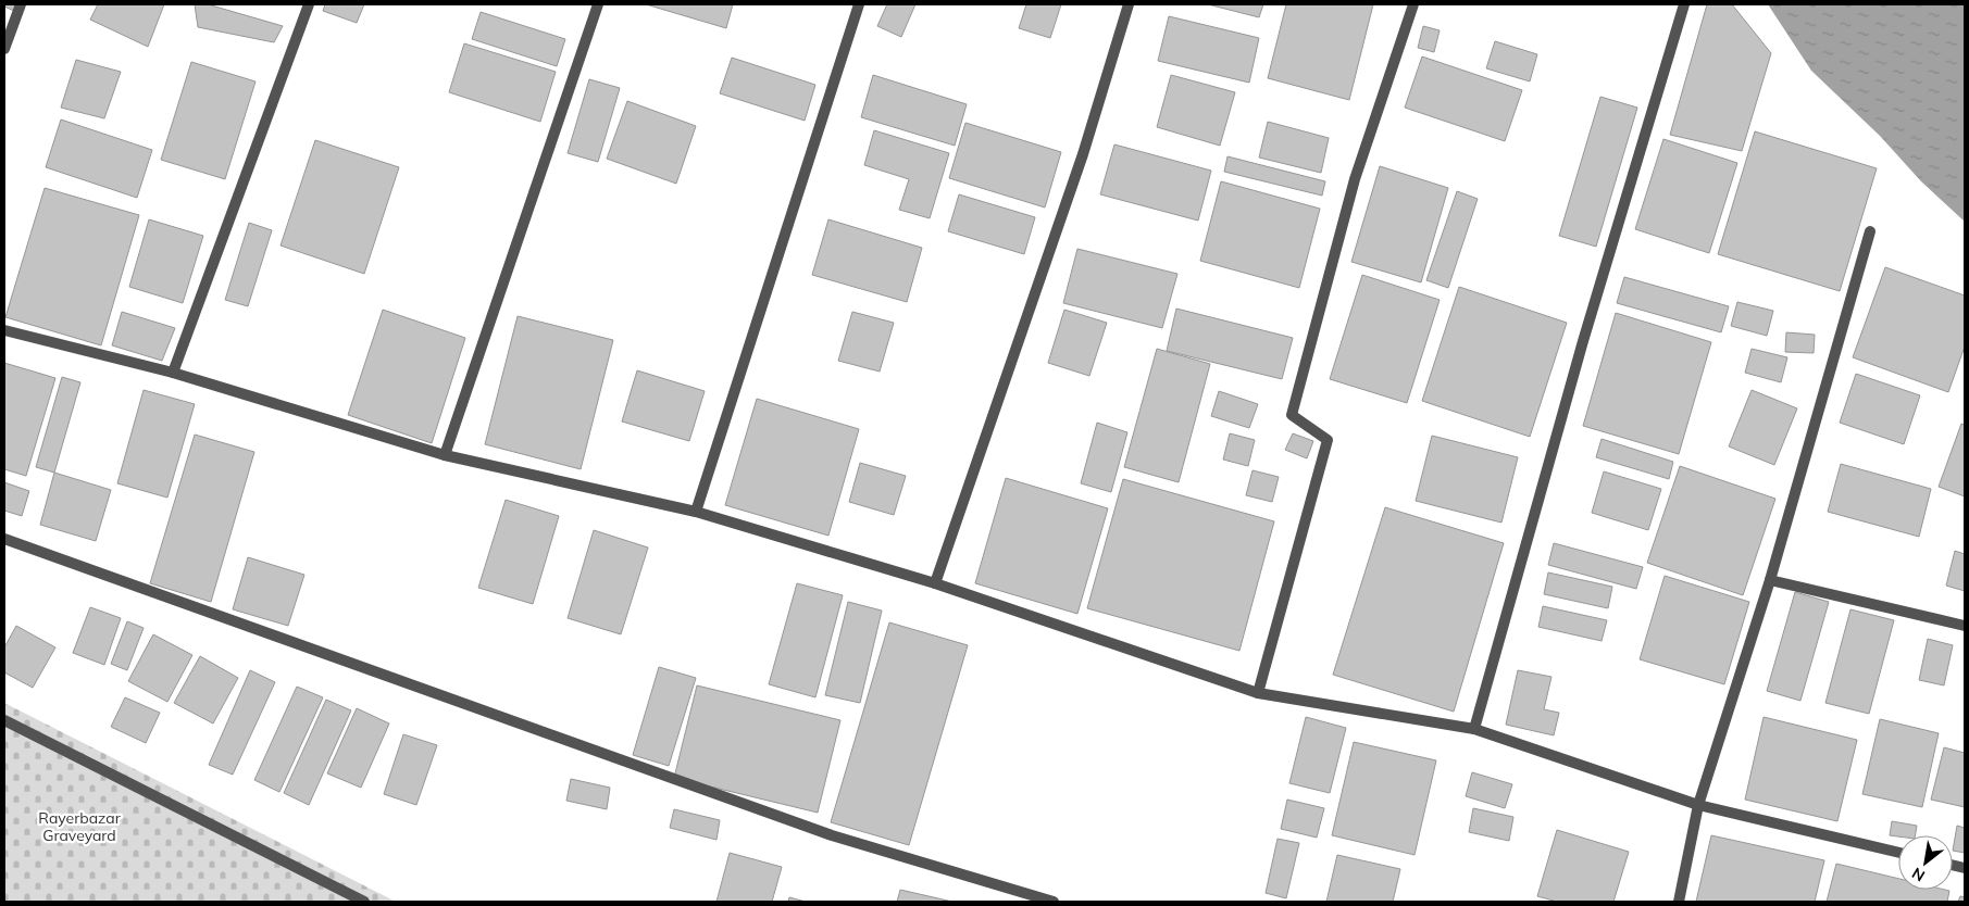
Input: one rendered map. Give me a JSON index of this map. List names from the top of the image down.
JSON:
{
  "parks": ["Rayerbazar Graveyard"],
  "north": "bottom left"
}
